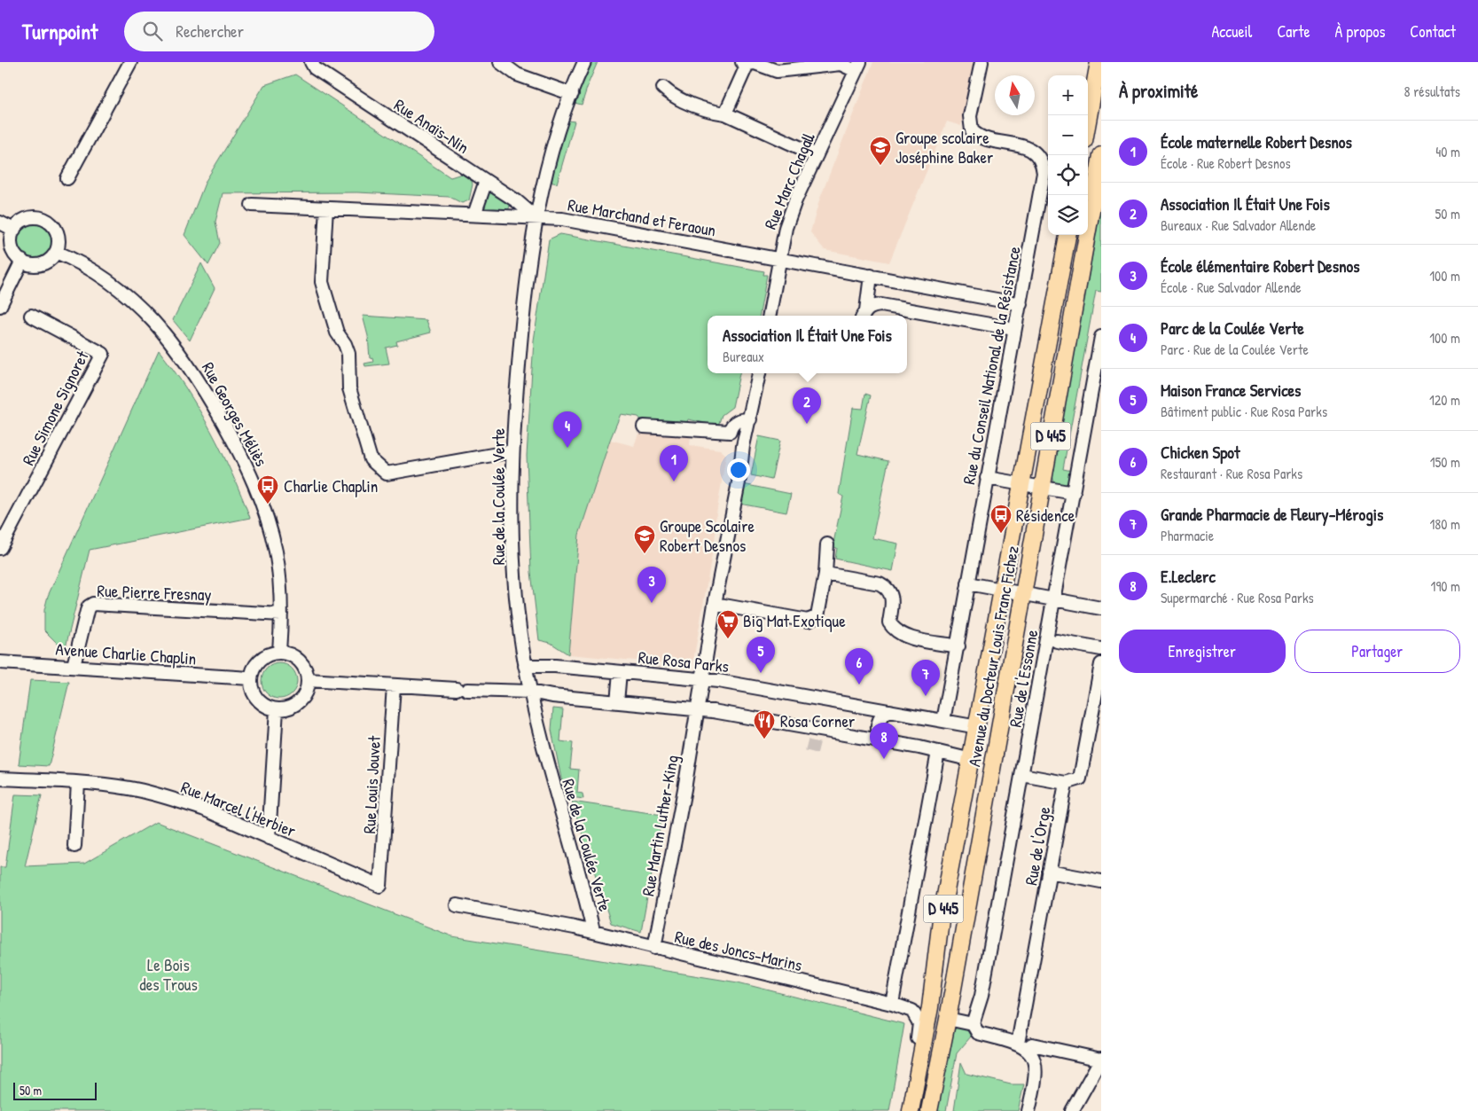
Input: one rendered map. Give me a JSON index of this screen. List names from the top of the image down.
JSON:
{
  "streets": {
    "main road": ["D 445", "Avenue du Docteur Louis Franc Fichez"],
    "street": [
      "Rue Anaïs-Nin",
      "Rue Marc Chagall",
      "Rue Marchand et Feraoun",
      "Rue du Conseil National de la Résistance",
      "Rue Simone Signoret",
      "Rue Georges Méliès",
      "Rue de la Coulée Verte",
      "Rue Pierre Fresnay",
      "Avenue Charlie Chaplin",
      "Rue Rosa Parks",
      "Rue de l'Essonne",
      "Rue Louis Jouvet",
      "Rue Marcel l'Herbier",
      "Rue Martin Luther-King",
      "Rue de l'Orge",
      "Rue des Joncs-Marins"
    ]
  },
  "crossings": [
    ["Rue Anaïs-Nin", "Rue Marchand et Feraoun"],
    ["Rue Anaïs-Nin", "Rue de la Coulée Verte"],
    ["Rue Marc Chagall", "Rue Marchand et Feraoun"],
    ["Rue Marchand et Feraoun", "Rue du Conseil National de la Résistance"],
    ["Rue Marchand et Feraoun", "Rue de la Coulée Verte"],
    ["Rue du Conseil National de la Résistance", "Rue Rosa Parks"],
    ["Rue Georges Méliès", "Rue Pierre Fresnay"],
    ["Rue Georges Méliès", "Avenue Charlie Chaplin"],
    ["Rue de la Coulée Verte", "Rue Rosa Parks"],
    ["Rue de la Coulée Verte", "Rue des Joncs-Marins"],
    ["Rue Pierre Fresnay", "Avenue Charlie Chaplin"],
    ["Avenue du Docteur Louis Franc Fichez", "Rue Rosa Parks"],
    ["Avenue du Docteur Louis Franc Fichez", "Rue des Joncs-Marins"],
    ["Rue Rosa Parks", "Rue Martin Luther-King"],
    ["Rue Louis Jouvet", "Rue Marcel l'Herbier"],
    ["Rue Martin Luther-King", "Rue des Joncs-Marins"]
  ],
  "parks": ["Le Bois des Trous"],
  "places": {
    "school or university": ["Groupe scolaire Joséphine Baker", "Groupe Scolaire Robert Desnos"],
    "bus stop": ["Charlie Chaplin", "Résidence"],
    "supermarket": ["Big Mat Exotique"],
    "restaurant": ["Rosa Corner"]
  },
  "scale_bar": "50 m",
  "north": "top",
  "page": {
    "header": "Turnpoint",
    "search": "Rechercher",
    "nav": [
      "Accueil",
      "Carte",
      "À propos",
      "Contact"
    ],
    "heading": ["À proximité", "8 résultats"],
    "map_buttons": ["+", "−"],
    "list": [
      {
        "mark": "1",
        "name": "École maternelle Robert Desnos",
        "note": "École · Rue Robert Desnos",
        "value": "40 m"
      },
      {
        "mark": "2",
        "name": "Association Il Était Une Fois",
        "note": "Bureaux · Rue Salvador Allende",
        "value": "50 m"
      },
      {
        "mark": "3",
        "name": "École élémentaire Robert Desnos",
        "note": "École · Rue Salvador Allende",
        "value": "100 m"
      },
      {
        "mark": "4",
        "name": "Parc de la Coulée Verte",
        "note": "Parc · Rue de la Coulée Verte",
        "value": "100 m"
      },
      {
        "mark": "5",
        "name": "Maison France Services",
        "note": "Bâtiment public · Rue Rosa Parks",
        "value": "120 m"
      },
      {
        "mark": "6",
        "name": "Chicken Spot",
        "note": "Restaurant · Rue Rosa Parks",
        "value": "150 m"
      },
      {
        "mark": "7",
        "name": "Grande Pharmacie de Fleury-Mérogis",
        "note": "Pharmacie",
        "value": "180 m"
      },
      {
        "mark": "8",
        "name": "E.Leclerc",
        "note": "Supermarché · Rue Rosa Parks",
        "value": "190 m"
      }
    ],
    "popup": ["Association Il Était Une Fois", "Bureaux"],
    "pins": [
      "2",
      "4",
      "1",
      "3",
      "5",
      "6",
      "7",
      "8"
    ],
    "buttons": ["Enregistrer", "Partager"],
    "scale": "50 m"
  }
}
